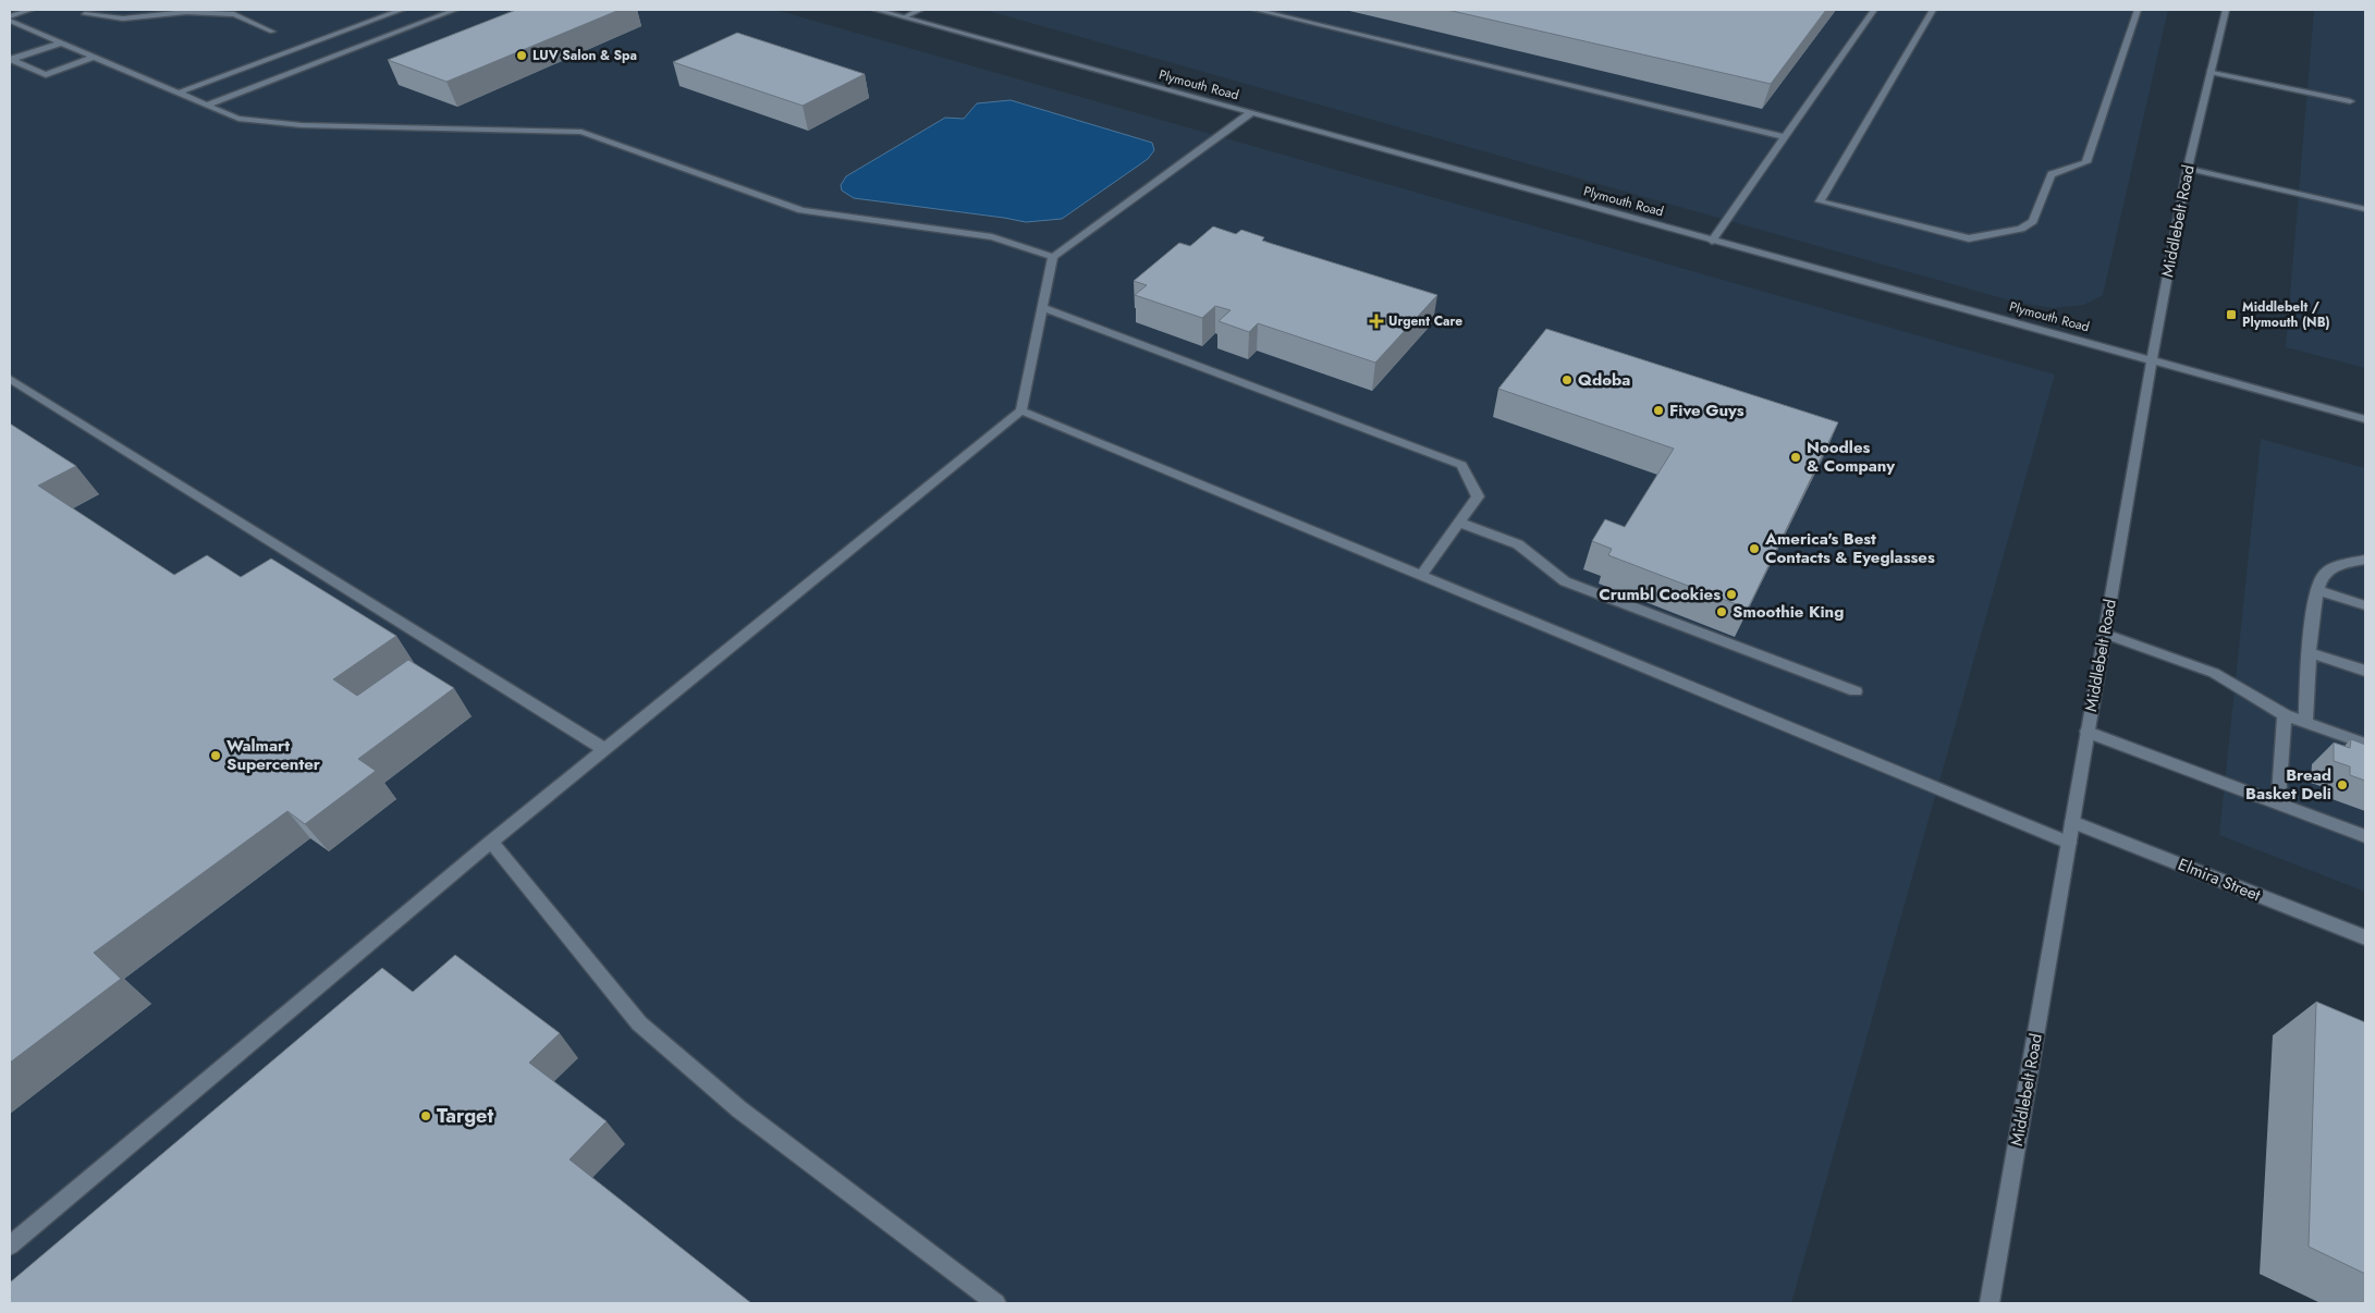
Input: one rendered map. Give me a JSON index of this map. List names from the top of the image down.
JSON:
{
  "streets": {
    "main road": ["Plymouth Road", "Middlebelt Road", "Elmira Street"]
  },
  "crossings": [
    ["Plymouth Road", "Middlebelt Road"],
    ["Middlebelt Road", "Elmira Street"]
  ],
  "places": {
    "other": [
      "LUV Salon & Spa",
      "Qdoba",
      "Five Guys",
      "Noodles & Company",
      "America's Best Contacts & Eyeglasses",
      "Crumbl Cookies",
      "Smoothie King",
      "Walmart Supercenter",
      "Bread Basket Deli",
      "Target"
    ],
    "transit": ["Middlebelt / Plymouth (NB)"],
    "health": ["Urgent Care"]
  }
}
